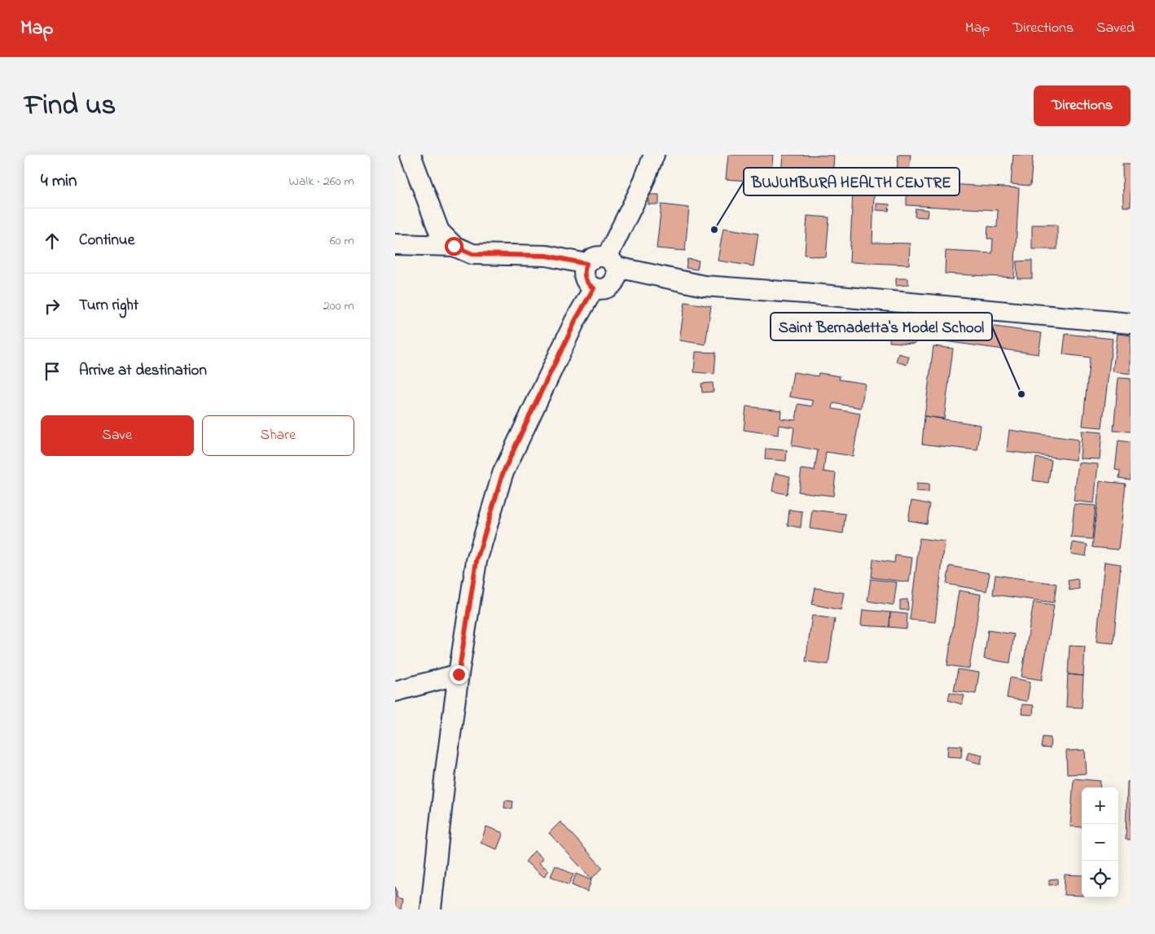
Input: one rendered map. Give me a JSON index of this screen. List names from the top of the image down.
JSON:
{
  "places": ["BUJUMBURA HEALTH CENTRE", "Saint Bernadetta's Model School"],
  "page": {
    "header": "Map",
    "nav": ["Map", "Directions", "Saved"],
    "title": "Find us",
    "buttons": [
      "Directions",
      ["Save", "Share"]
    ],
    "heading": ["4 min", "Walk · 260 m"],
    "list": [
      ["Continue", "60 m"],
      ["Turn right", "200 m"],
      "Arrive at destination"
    ],
    "map_buttons": ["+", "−"]
  }
}
